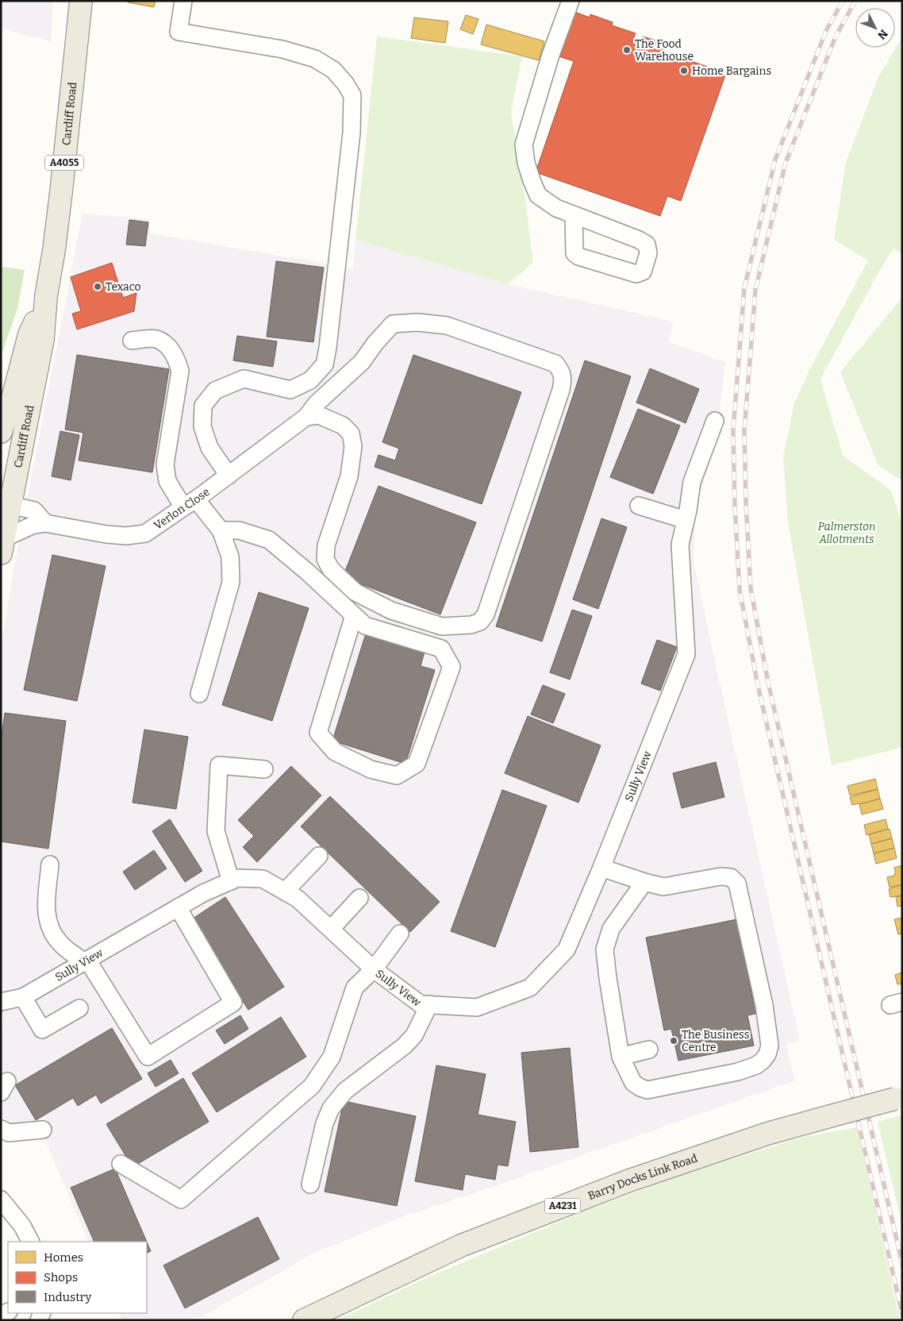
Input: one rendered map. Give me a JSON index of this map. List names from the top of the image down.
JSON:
{
  "streets": {
    "main road": [
      "Cardiff Road",
      "A4055",
      "Barry Docks Link Road",
      "A4231"
    ],
    "street": ["Verlon Close", "Sully View"]
  },
  "crossings": [
    ["Cardiff Road", "Verlon Close"]
  ],
  "parks": ["Palmerston Allotments"],
  "places": [
    "The Food Warehouse",
    "Home Bargains",
    "Texaco",
    "The Business Centre"
  ],
  "legend": ["Homes", "Shops", "Industry"],
  "north": "bottom right"
}
